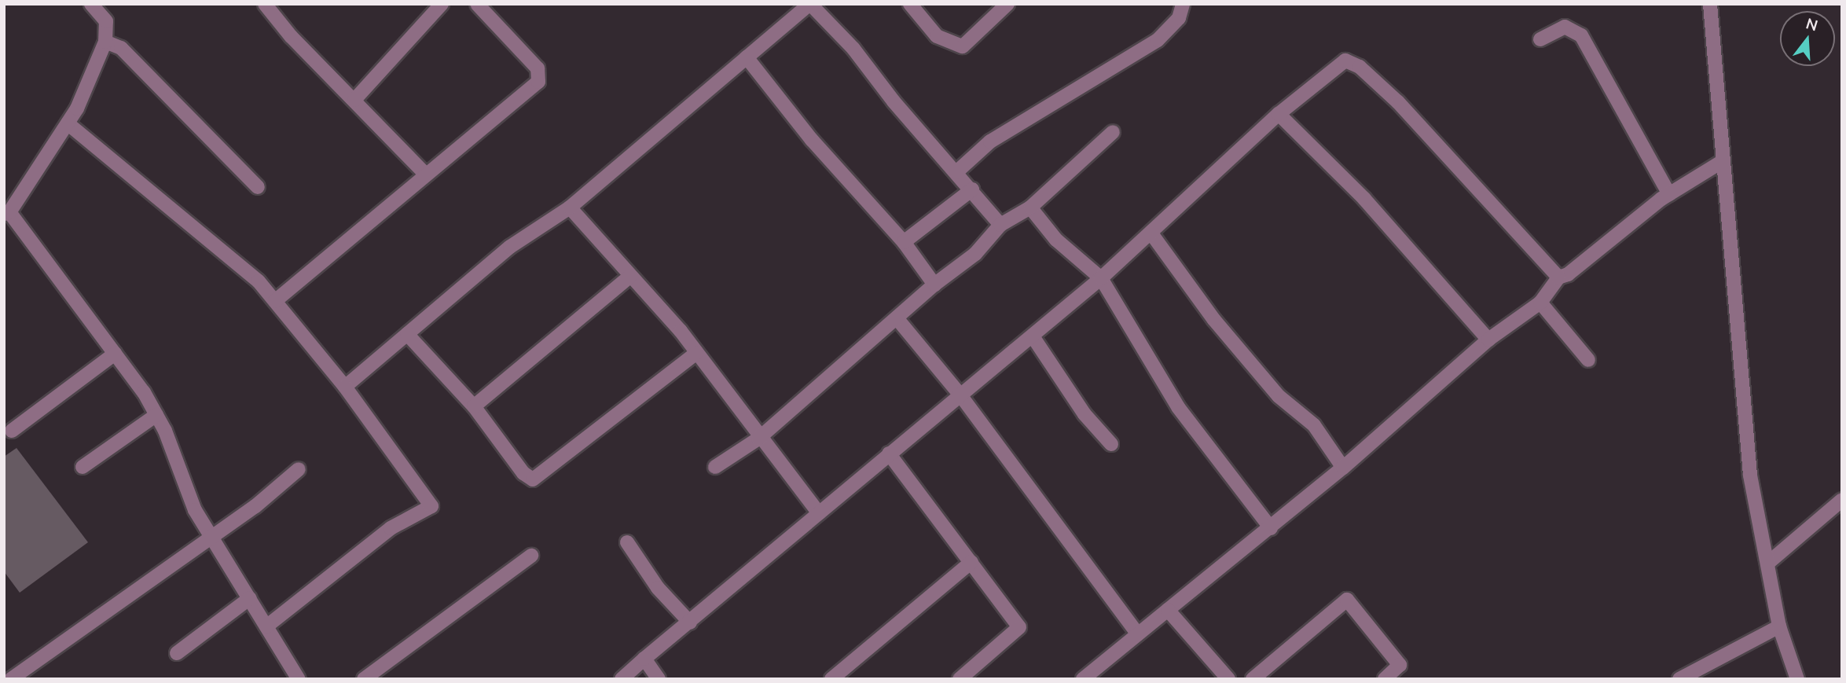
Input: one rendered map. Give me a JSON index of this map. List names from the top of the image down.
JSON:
{
  "north": "top"
}
